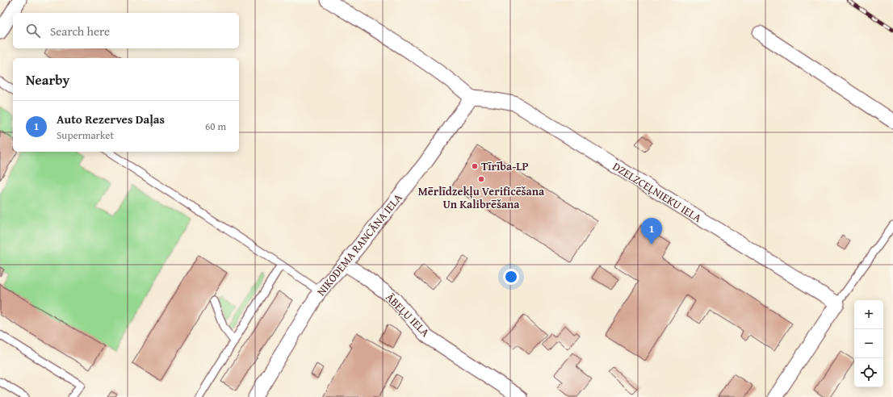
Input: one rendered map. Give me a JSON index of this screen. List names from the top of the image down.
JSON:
{
  "streets": {
    "street": ["DZELZCEĻNIEKU IELA", "NIKODEMA RANCĀNA IELA", "ĀBEĻU IELA"]
  },
  "crossings": [
    ["DZELZCEĻNIEKU IELA", "NIKODEMA RANCĀNA IELA"],
    ["NIKODEMA RANCĀNA IELA", "ĀBEĻU IELA"]
  ],
  "places": ["Tīrība-LP", "Mērlīdzekļu Verificēšana Un Kalibrēšana"],
  "page": {
    "search": "Search here",
    "heading": "Nearby",
    "list": [
      {
        "mark": "1",
        "name": "Auto Rezerves Daļas",
        "note": "Supermarket",
        "value": "60 m"
      }
    ],
    "pins": "1",
    "map_buttons": ["+", "−"]
  }
}
